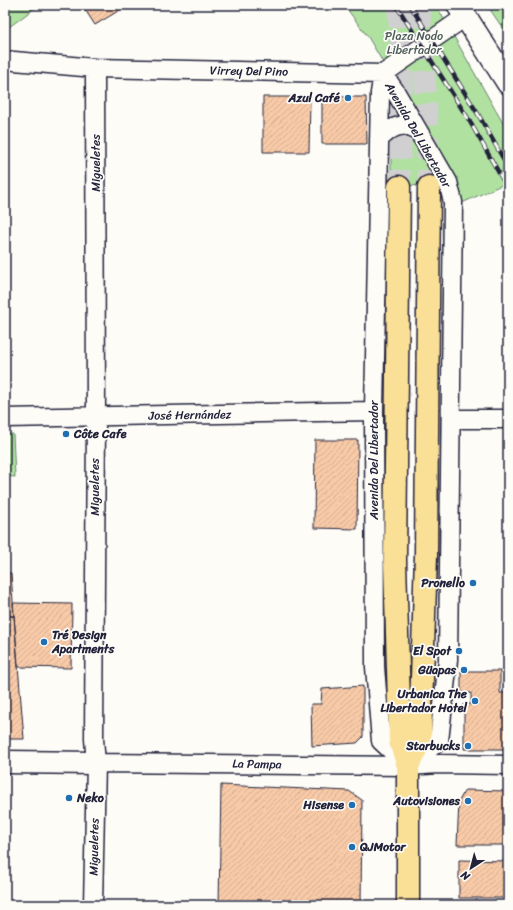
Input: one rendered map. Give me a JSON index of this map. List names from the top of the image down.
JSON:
{
  "streets": {
    "main road": ["Avenida Del Libertador"],
    "street": [
      "Virrey Del Pino",
      "Migueletes",
      "José Hernández",
      "La Pampa"
    ]
  },
  "crossings": [
    ["Virrey Del Pino", "Avenida Del Libertador"],
    ["Virrey Del Pino", "Migueletes"],
    ["Avenida Del Libertador", "José Hernández"],
    ["Avenida Del Libertador", "La Pampa"],
    ["Migueletes", "José Hernández"],
    ["Migueletes", "La Pampa"]
  ],
  "parks": ["Plaza Nodo Libertador"],
  "places": [
    "Azul Café",
    "Côte Cafe",
    "Pronello",
    "Tré Design Apartments",
    "El Spot",
    "Güapas",
    "Urbanica The Libertador Hotel",
    "Starbucks",
    "Neko",
    "Autovisiones",
    "Hisense",
    "QJMotor"
  ],
  "north": "bottom left"
}
